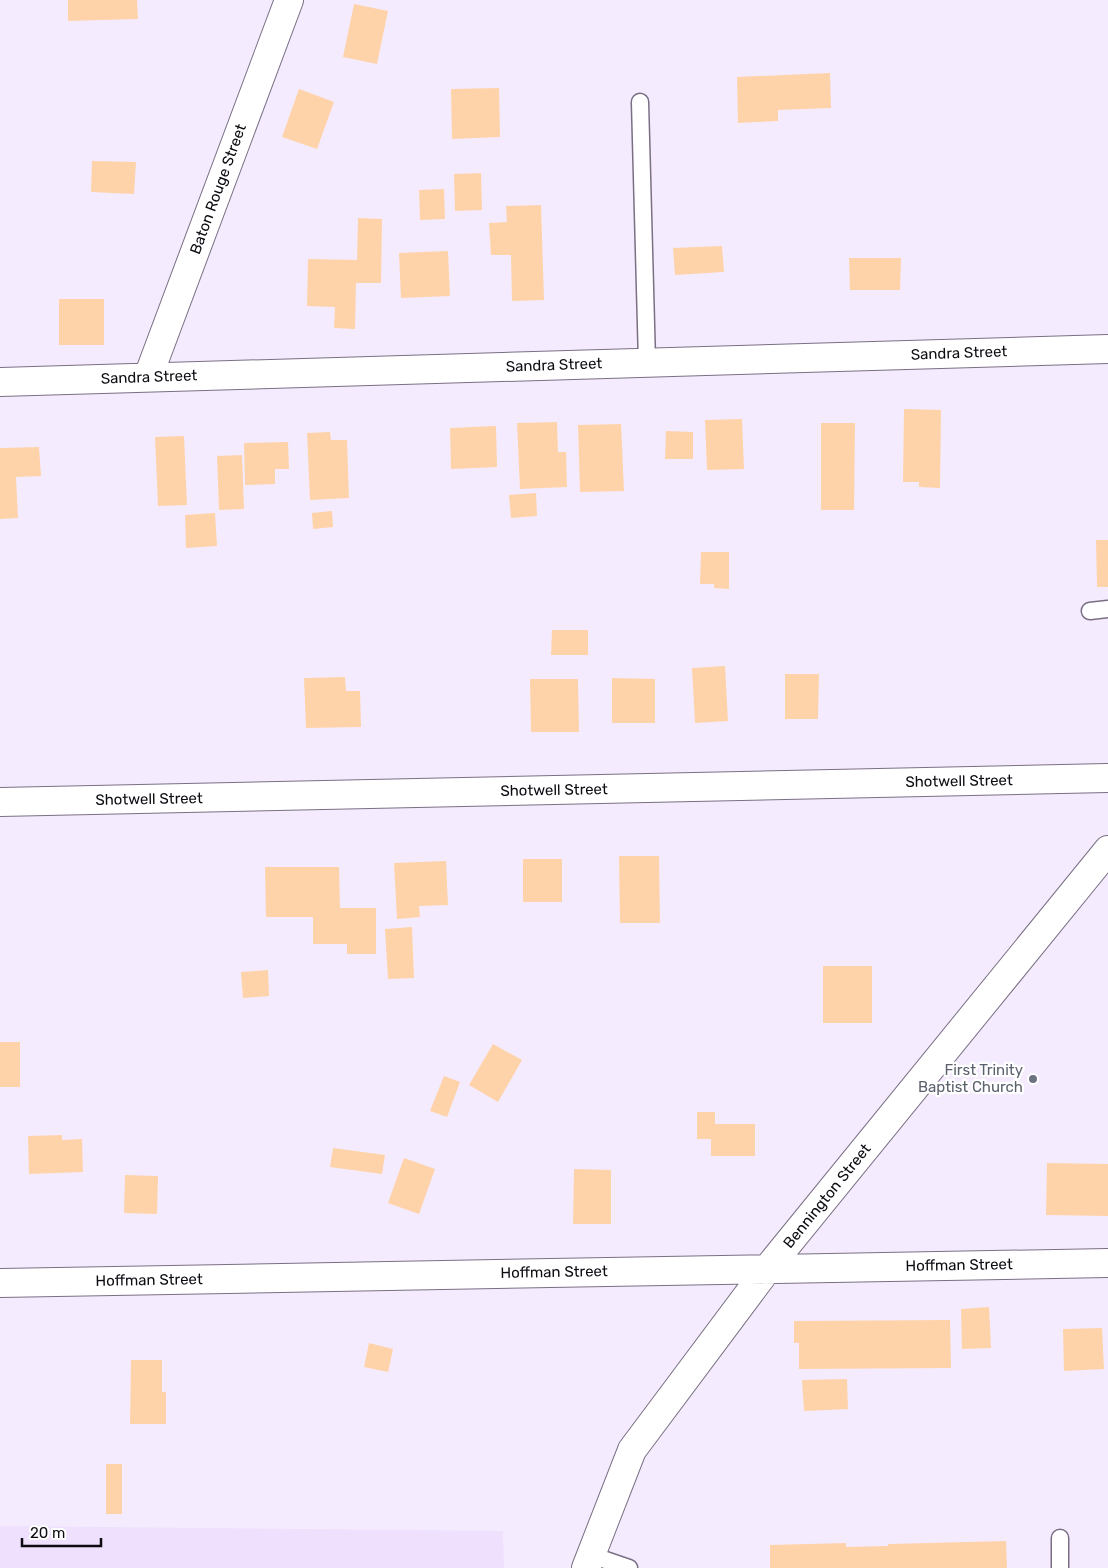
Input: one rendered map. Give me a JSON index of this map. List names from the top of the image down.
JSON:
{
  "streets": {
    "street": [
      "Baton Rouge Street",
      "Sandra Street",
      "Shotwell Street",
      "Bennington Street",
      "Hoffman Street"
    ]
  },
  "crossings": [
    ["Baton Rouge Street", "Sandra Street"],
    ["Bennington Street", "Hoffman Street"]
  ],
  "places": ["First Trinity Baptist Church"],
  "scale_bar": "20 m"
}
